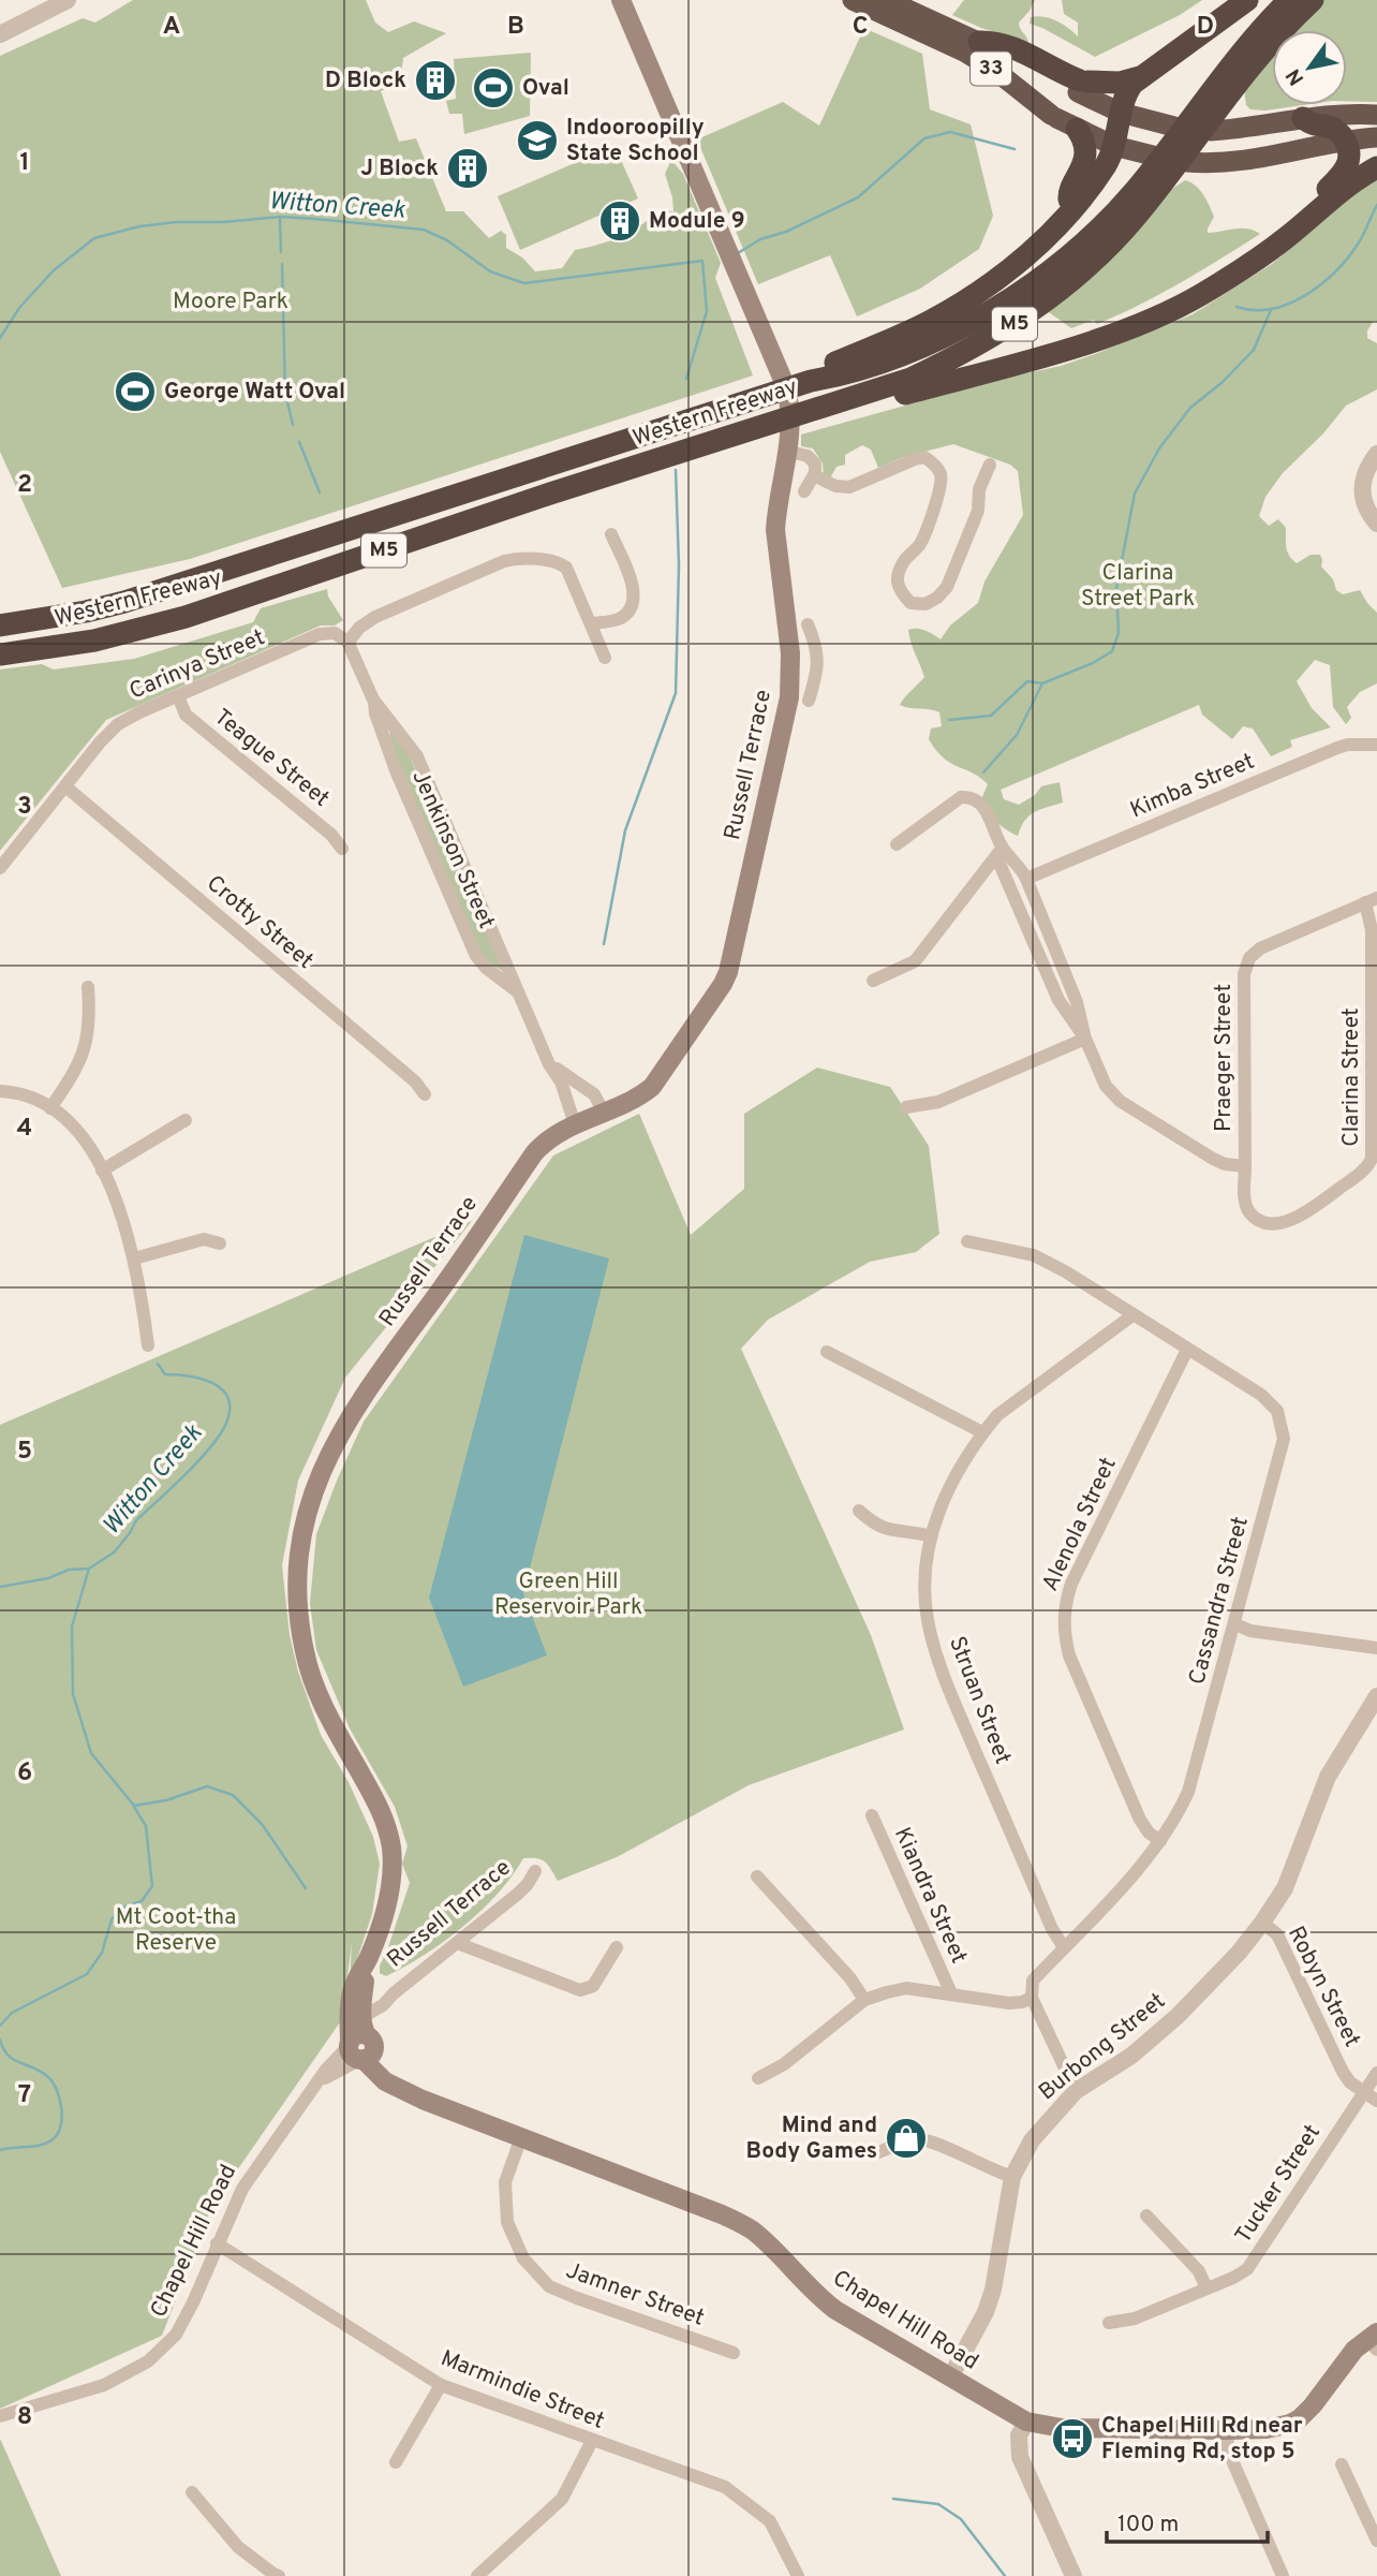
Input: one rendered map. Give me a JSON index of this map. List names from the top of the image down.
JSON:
{
  "streets": {
    "highway": ["33", "M5", "Western Freeway"],
    "main road": ["Russell Terrace", "Chapel Hill Road"],
    "street": [
      "Carinya Street",
      "Teague Street",
      "Kimba Street",
      "Jenkinson Street",
      "Crotty Street",
      "Praeger Street",
      "Clarina Street",
      "Alenola Street",
      "Cassandra Street",
      "Struan Street",
      "Kiandra Street",
      "Robyn Street",
      "Burbong Street",
      "Tucker Street",
      "Jamner Street",
      "Marmindie Street"
    ]
  },
  "crossings": [
    ["33", "Western Freeway"],
    ["Carinya Street", "Teague Street"],
    ["Carinya Street", "Jenkinson Street"],
    ["Carinya Street", "Crotty Street"],
    ["Russell Terrace", "Jenkinson Street"],
    ["Russell Terrace", "Chapel Hill Road"],
    ["Praeger Street", "Clarina Street"],
    ["Alenola Street", "Cassandra Street"],
    ["Cassandra Street", "Struan Street"],
    ["Robyn Street", "Burbong Street"],
    ["Robyn Street", "Tucker Street"],
    ["Burbong Street", "Chapel Hill Road"],
    ["Chapel Hill Road", "Jamner Street"],
    ["Chapel Hill Road", "Marmindie Street"]
  ],
  "water": ["Witton Creek"],
  "parks": [
    "Moore Park",
    "Clarina Street Park",
    "Green Hill Reservoir Park",
    "Mt Coot-tha Reserve"
  ],
  "places": {
    "building": ["D Block", "J Block", "Module 9"],
    "sports": ["Oval", "George Watt Oval"],
    "school or university": ["Indooroopilly State School"],
    "shop": ["Mind and Body Games"],
    "bus stop": ["Chapel Hill Rd near Fleming Rd, stop 5"]
  },
  "scale_bar": "100 m",
  "north": "bottom left",
  "grid": {
    "columns": [
      "A",
      "B",
      "C",
      "D"
    ],
    "rows": [
      "1",
      "2",
      "3",
      "4",
      "5",
      "6",
      "7",
      "8"
    ]
  }
}
